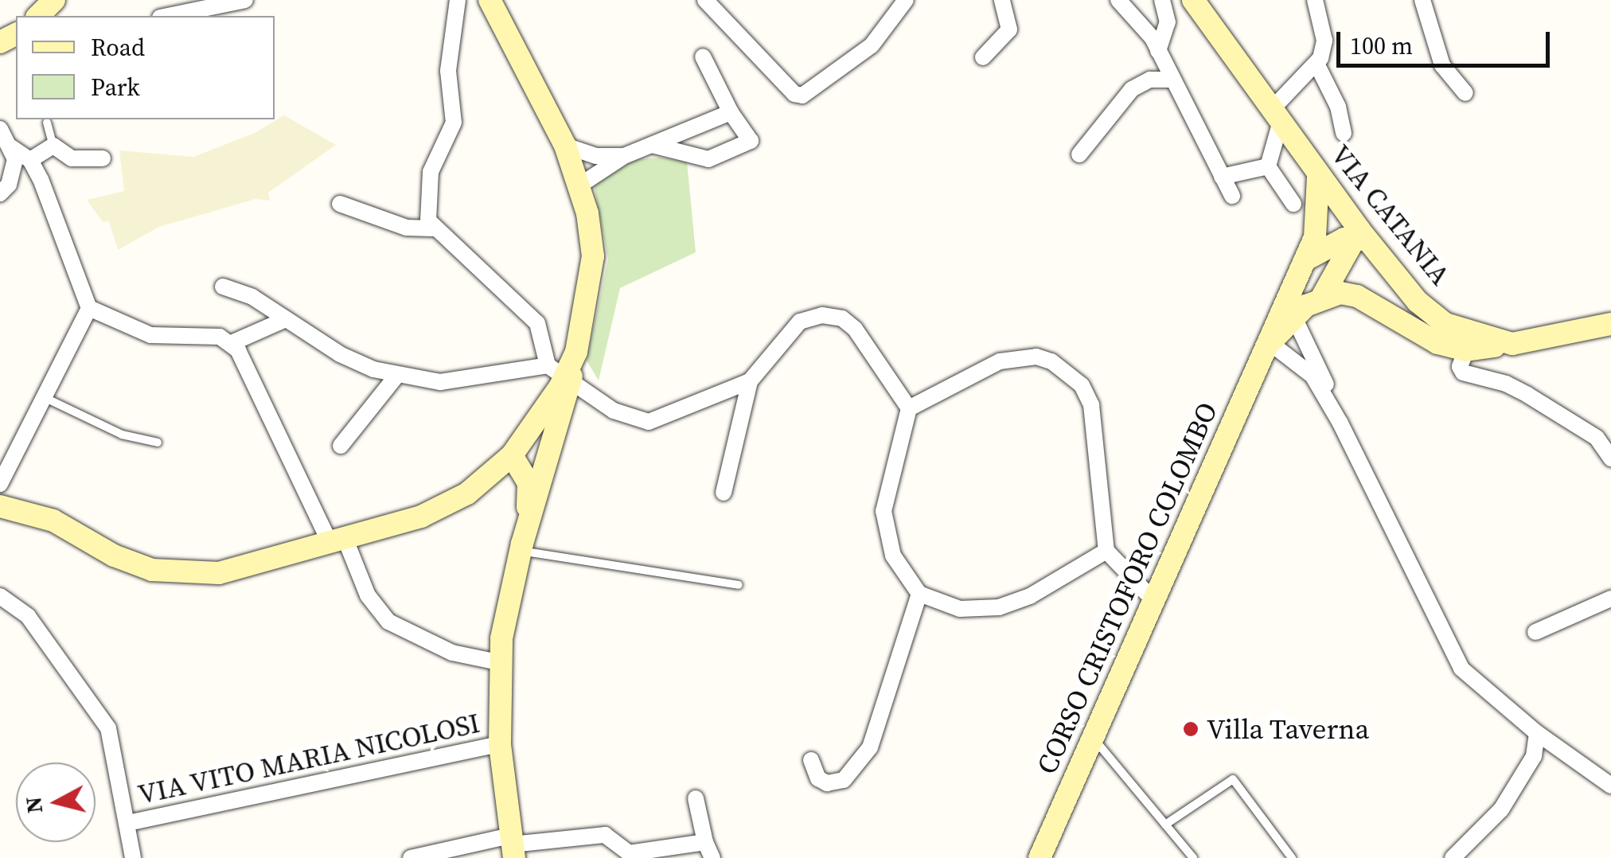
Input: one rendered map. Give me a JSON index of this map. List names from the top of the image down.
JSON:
{
  "streets": {
    "street": ["VIA CATANIA", "CORSO CRISTOFORO COLOMBO", "VIA VITO MARIA NICOLOSI"]
  },
  "places": ["Villa Taverna"],
  "legend": ["Road", "Park"],
  "scale_bar": "100 m",
  "north": "left"
}
